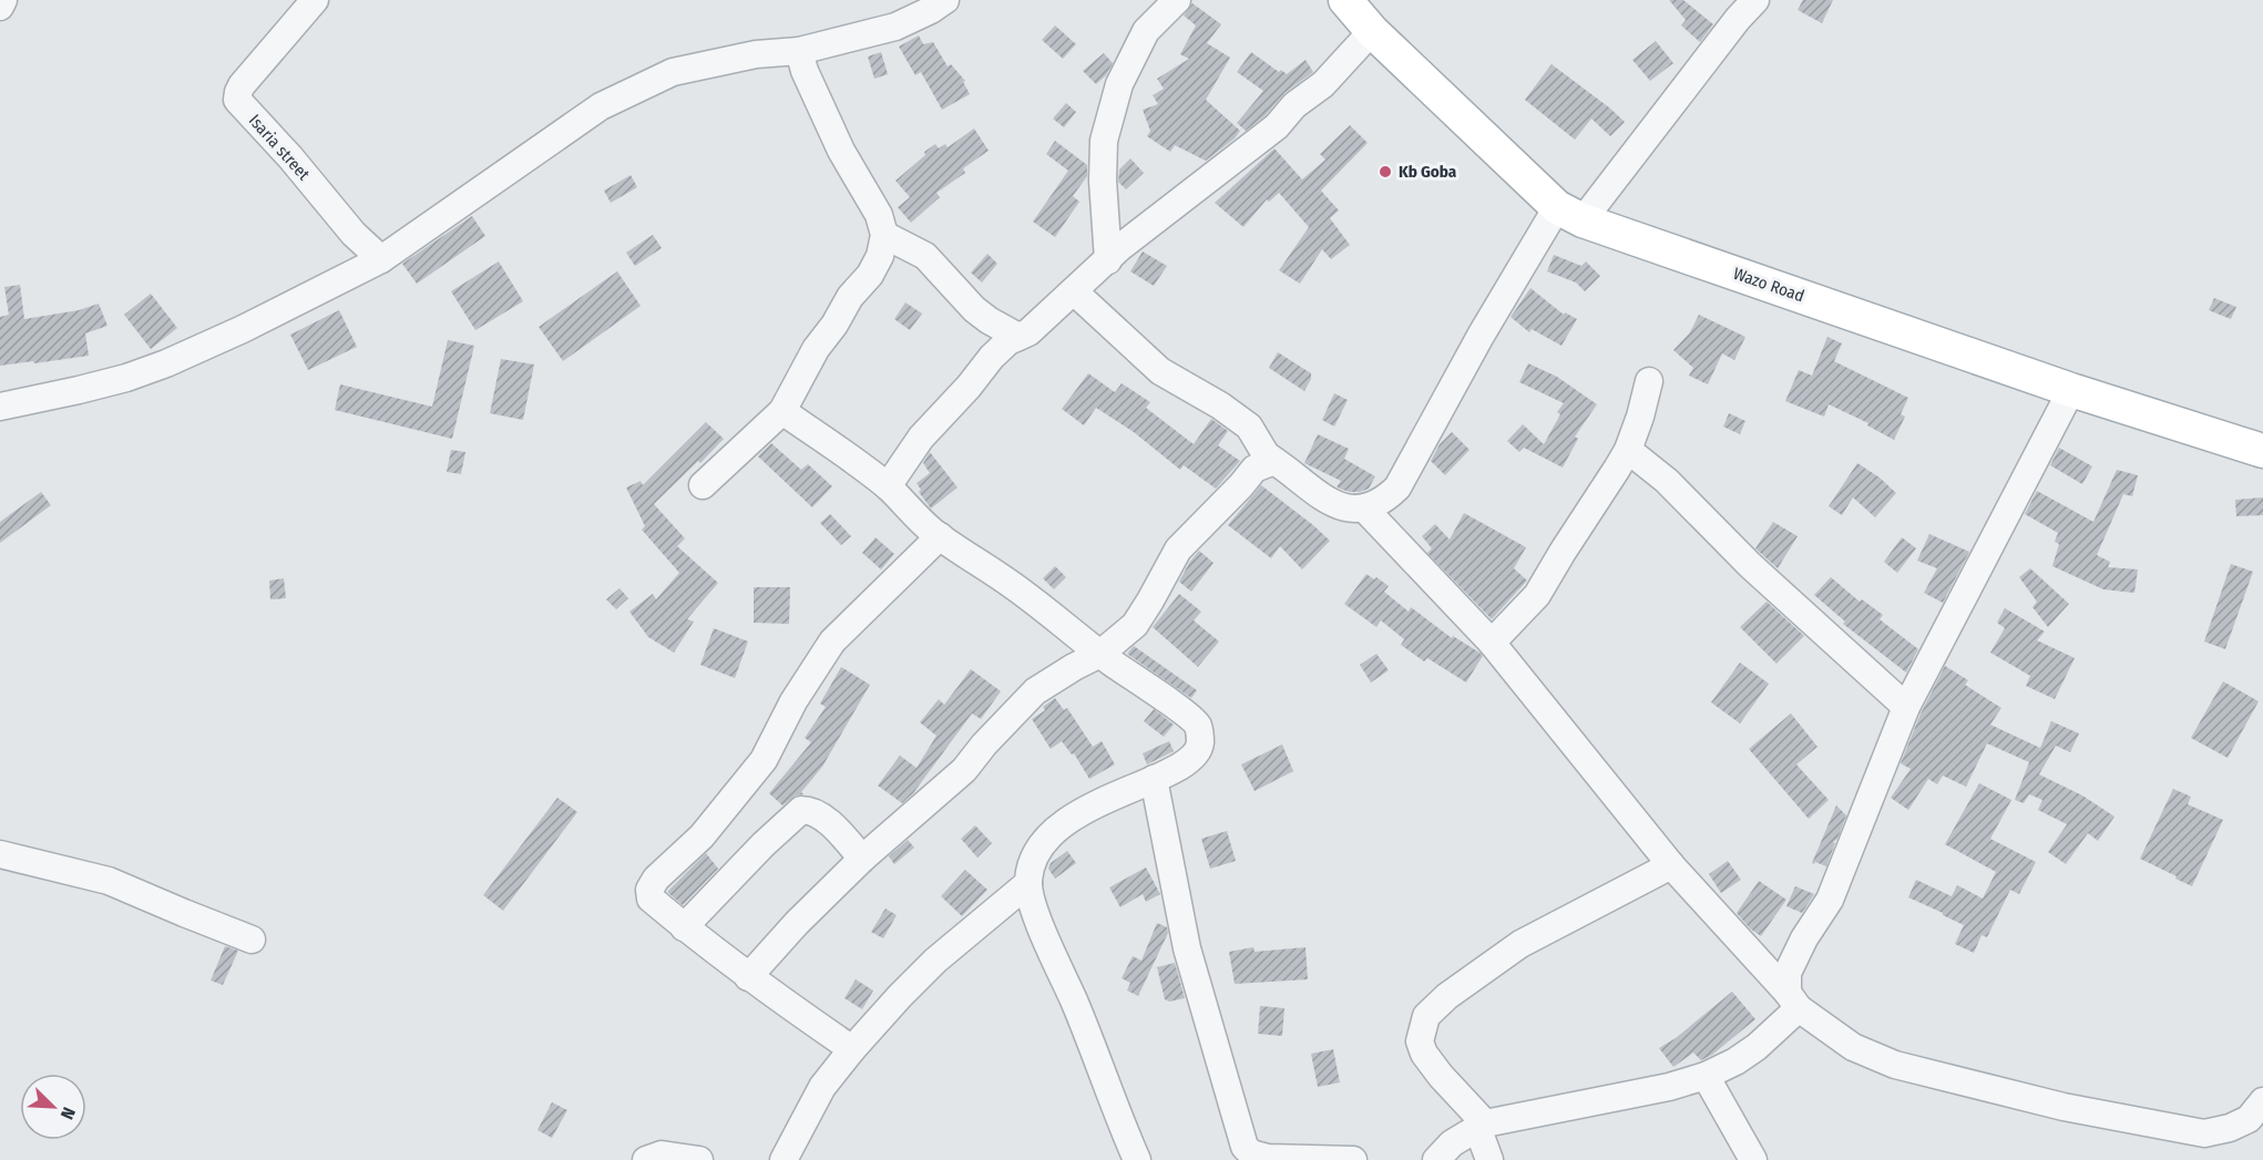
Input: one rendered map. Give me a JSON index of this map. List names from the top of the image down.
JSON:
{
  "streets": {
    "main road": ["Wazo Road"],
    "street": ["Isaria street"]
  },
  "places": ["Kb Goba"],
  "north": "bottom right"
}
